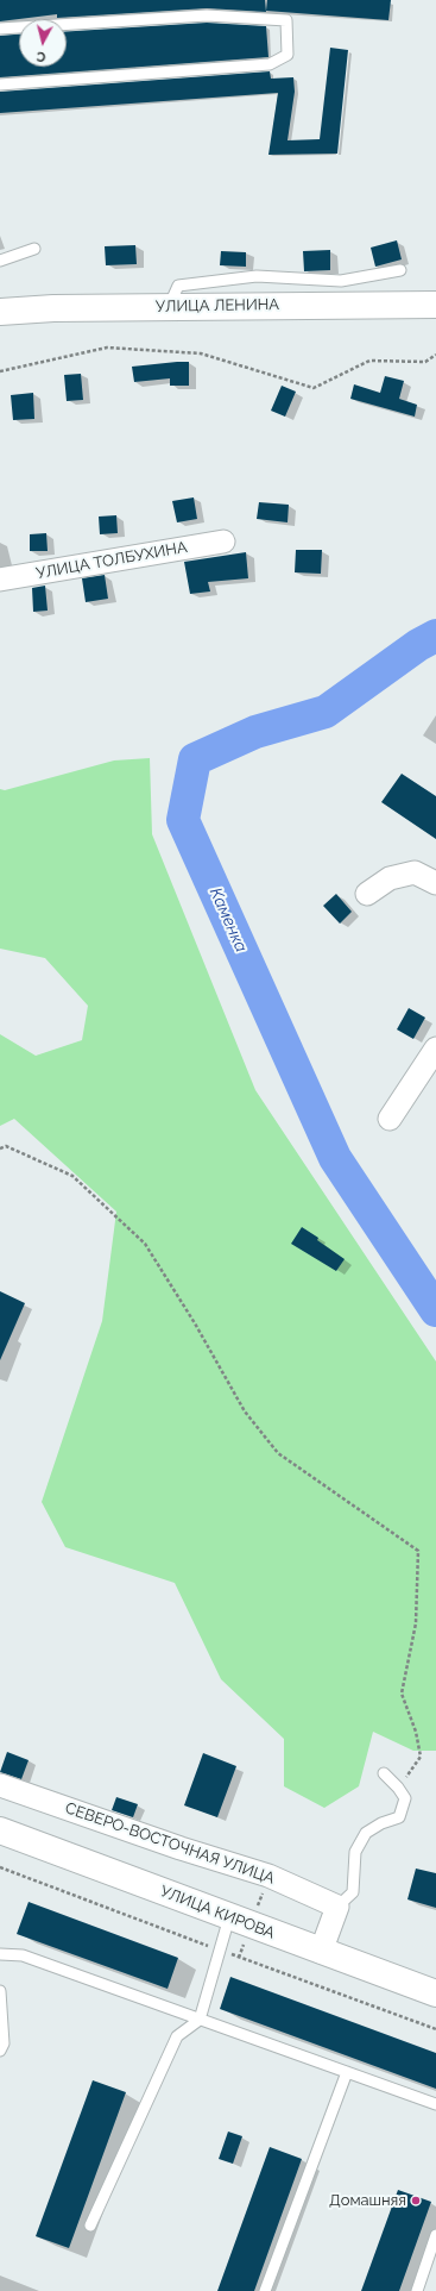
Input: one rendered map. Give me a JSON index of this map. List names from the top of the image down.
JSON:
{
  "streets": {
    "street": [
      "УЛИЦА ЛЕНИНА",
      "УЛИЦА ТОЛБУХИНА",
      "СЕВЕРО-ВОСТОЧНАЯ УЛИЦА",
      "УЛИЦА КИРОВА"
    ]
  },
  "water": ["Каменка"],
  "places": ["Домашняя"],
  "north": "bottom"
}
